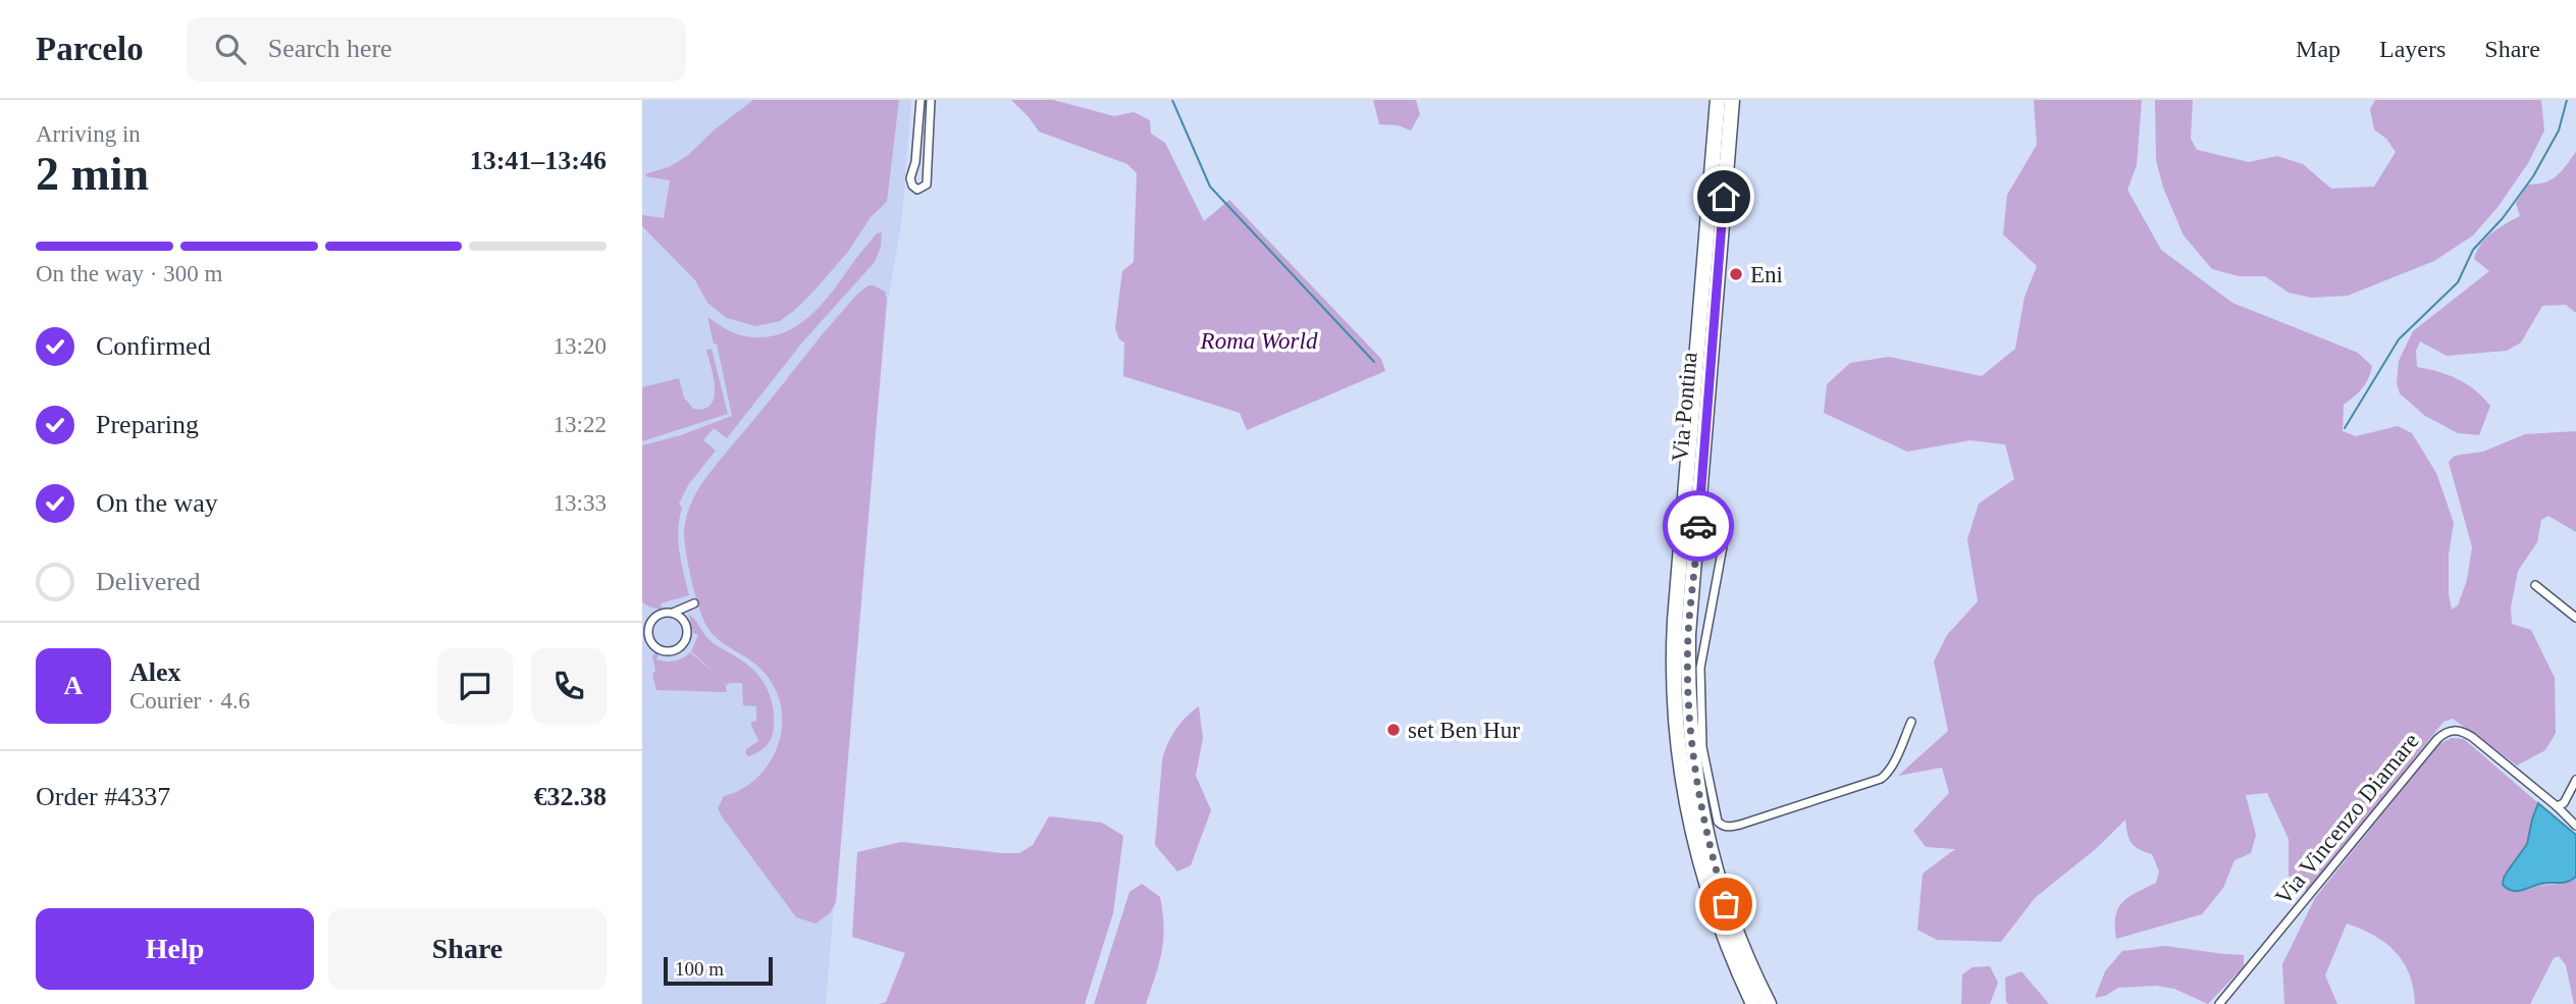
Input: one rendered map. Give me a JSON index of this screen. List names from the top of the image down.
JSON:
{
  "streets": {
    "highway": ["Via Pontina"],
    "street": ["Via Vincenzo Diamare"]
  },
  "parks": ["Roma World"],
  "places": ["Eni", "set Ben Hur"],
  "scale_bar": "100 m",
  "page": {
    "header": "Parcelo",
    "search": "Search here",
    "nav": ["Map", "Layers", "Share"],
    "heading": ["2 min", "Arriving in", "13:41–13:46"],
    "panel": [
      "Alex",
      "Courier · 4.6",
      "Order #4337",
      "€32.38"
    ],
    "bar": "On the way · 300 m",
    "list": [
      ["Confirmed", "13:20"],
      ["Preparing", "13:22"],
      ["On the way", "13:33"],
      "Delivered"
    ],
    "round": "A",
    "buttons": ["Help", "Share"],
    "scale": "100 m"
  }
}
